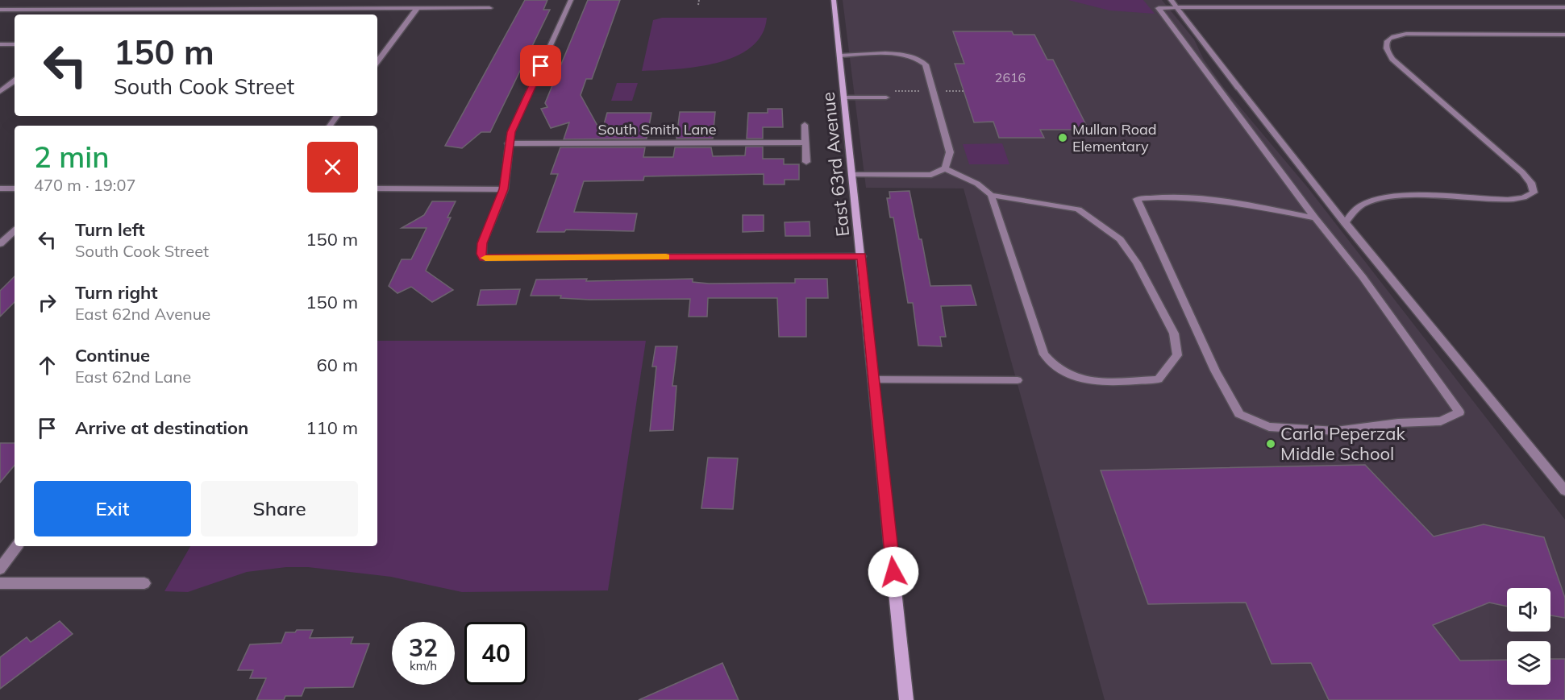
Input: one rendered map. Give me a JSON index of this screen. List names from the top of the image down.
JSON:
{
  "streets": {
    "street": ["South Smith Lane", "East 63rd Avenue"]
  },
  "places": ["Mullan Road Elementary", "Carla Peperzak Middle School"],
  "house_numbers": ["2616"],
  "page": {
    "turn": ["150 m", "South Cook Street"],
    "heading": ["2 min", "470 m · 19:07"],
    "list": [
      {
        "name": "Turn left",
        "note": "South Cook Street",
        "value": "150 m"
      },
      {
        "name": "Turn right",
        "note": "East 62nd Avenue",
        "value": "150 m"
      },
      {
        "name": "Continue",
        "note": "East 62nd Lane",
        "value": "60 m"
      },
      {
        "name": "Arrive at destination",
        "value": "110 m"
      }
    ],
    "buttons": ["Exit", "Share"],
    "speed": "32 km/h",
    "limit": "40"
  }
}
